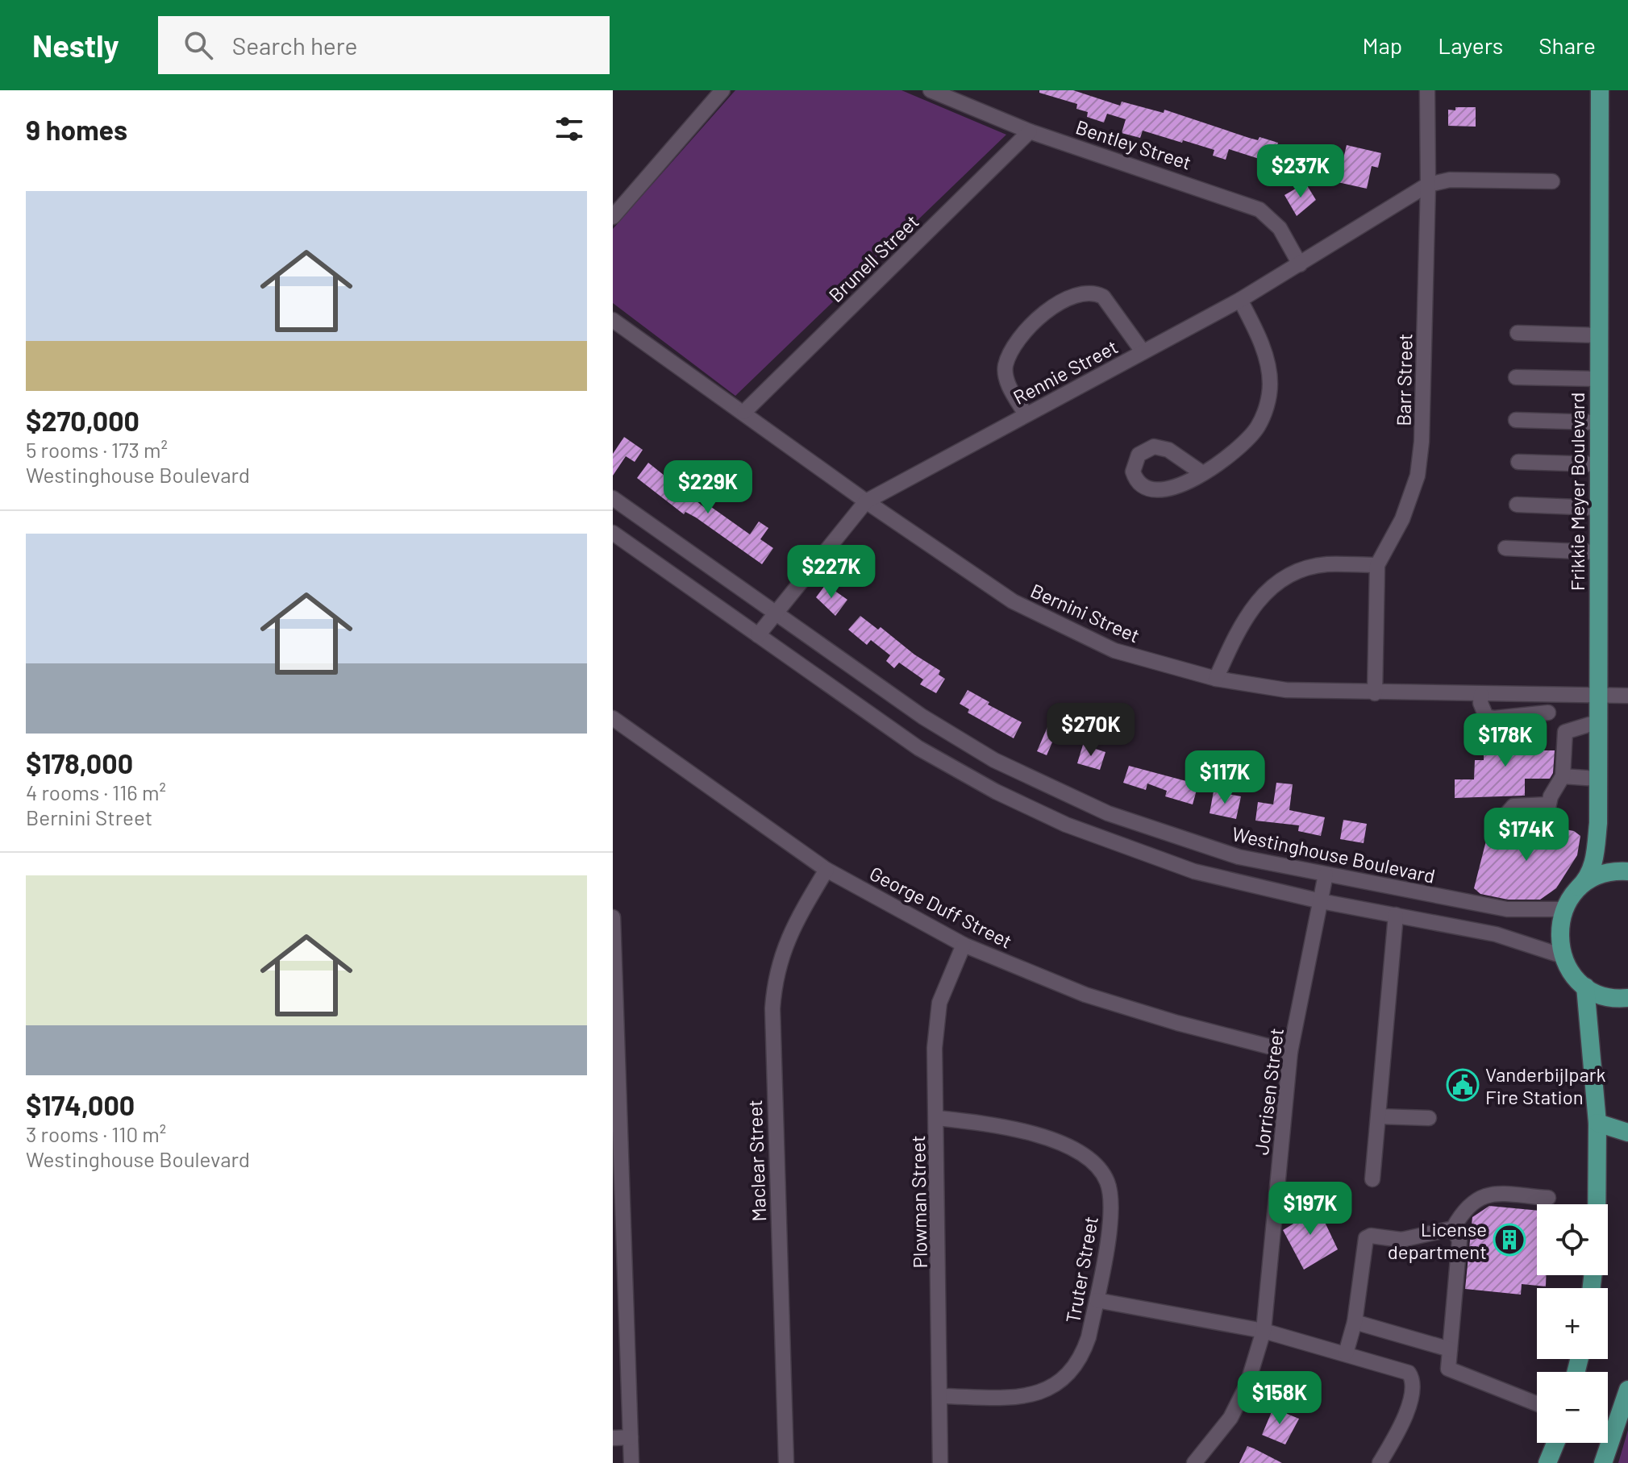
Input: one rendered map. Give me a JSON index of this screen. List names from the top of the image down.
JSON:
{
  "streets": {
    "main road": ["Frikkie Meyer Boulevard"],
    "street": [
      "Bentley Street",
      "Brunell Street",
      "Rennie Street",
      "Barr Street",
      "Bernini Street",
      "Westinghouse Boulevard",
      "George Duff Street",
      "Jorrisen Street",
      "Maclear Street",
      "Plowman Street",
      "Truter Street"
    ]
  },
  "crossings": [
    ["Bentley Street", "Brunell Street"],
    ["Bentley Street", "Rennie Street"],
    ["Brunell Street", "Bernini Street"],
    ["Rennie Street", "Barr Street"],
    ["Rennie Street", "Bernini Street"],
    ["Rennie Street", "Westinghouse Boulevard"],
    ["Barr Street", "Bernini Street"],
    ["Frikkie Meyer Boulevard", "Bernini Street"],
    ["Frikkie Meyer Boulevard", "Westinghouse Boulevard"],
    ["Westinghouse Boulevard", "Jorrisen Street"],
    ["George Duff Street", "Jorrisen Street"],
    ["George Duff Street", "Maclear Street"],
    ["George Duff Street", "Plowman Street"],
    ["Plowman Street", "Truter Street"]
  ],
  "places": {
    "public building": ["Vanderbijlpark Fire Station"],
    "building": ["License department"]
  },
  "page": {
    "header": "Nestly",
    "search": "Search here",
    "nav": ["Map", "Layers", "Share"],
    "heading": "9 homes",
    "price": [
      "$237K",
      "$229K",
      "$227K",
      "$270K",
      "$178K",
      "$117K",
      "$174K",
      "$197K",
      "$158K"
    ],
    "list": [
      {
        "name": "$270,000",
        "note": "5 rooms · 173 m² · Westinghouse Boulevard"
      },
      {
        "name": "$178,000",
        "note": "4 rooms · 116 m² · Bernini Street"
      },
      {
        "name": "$174,000",
        "note": "3 rooms · 110 m² · Westinghouse Boulevard"
      }
    ],
    "map_buttons": ["+", "−"]
  }
}
